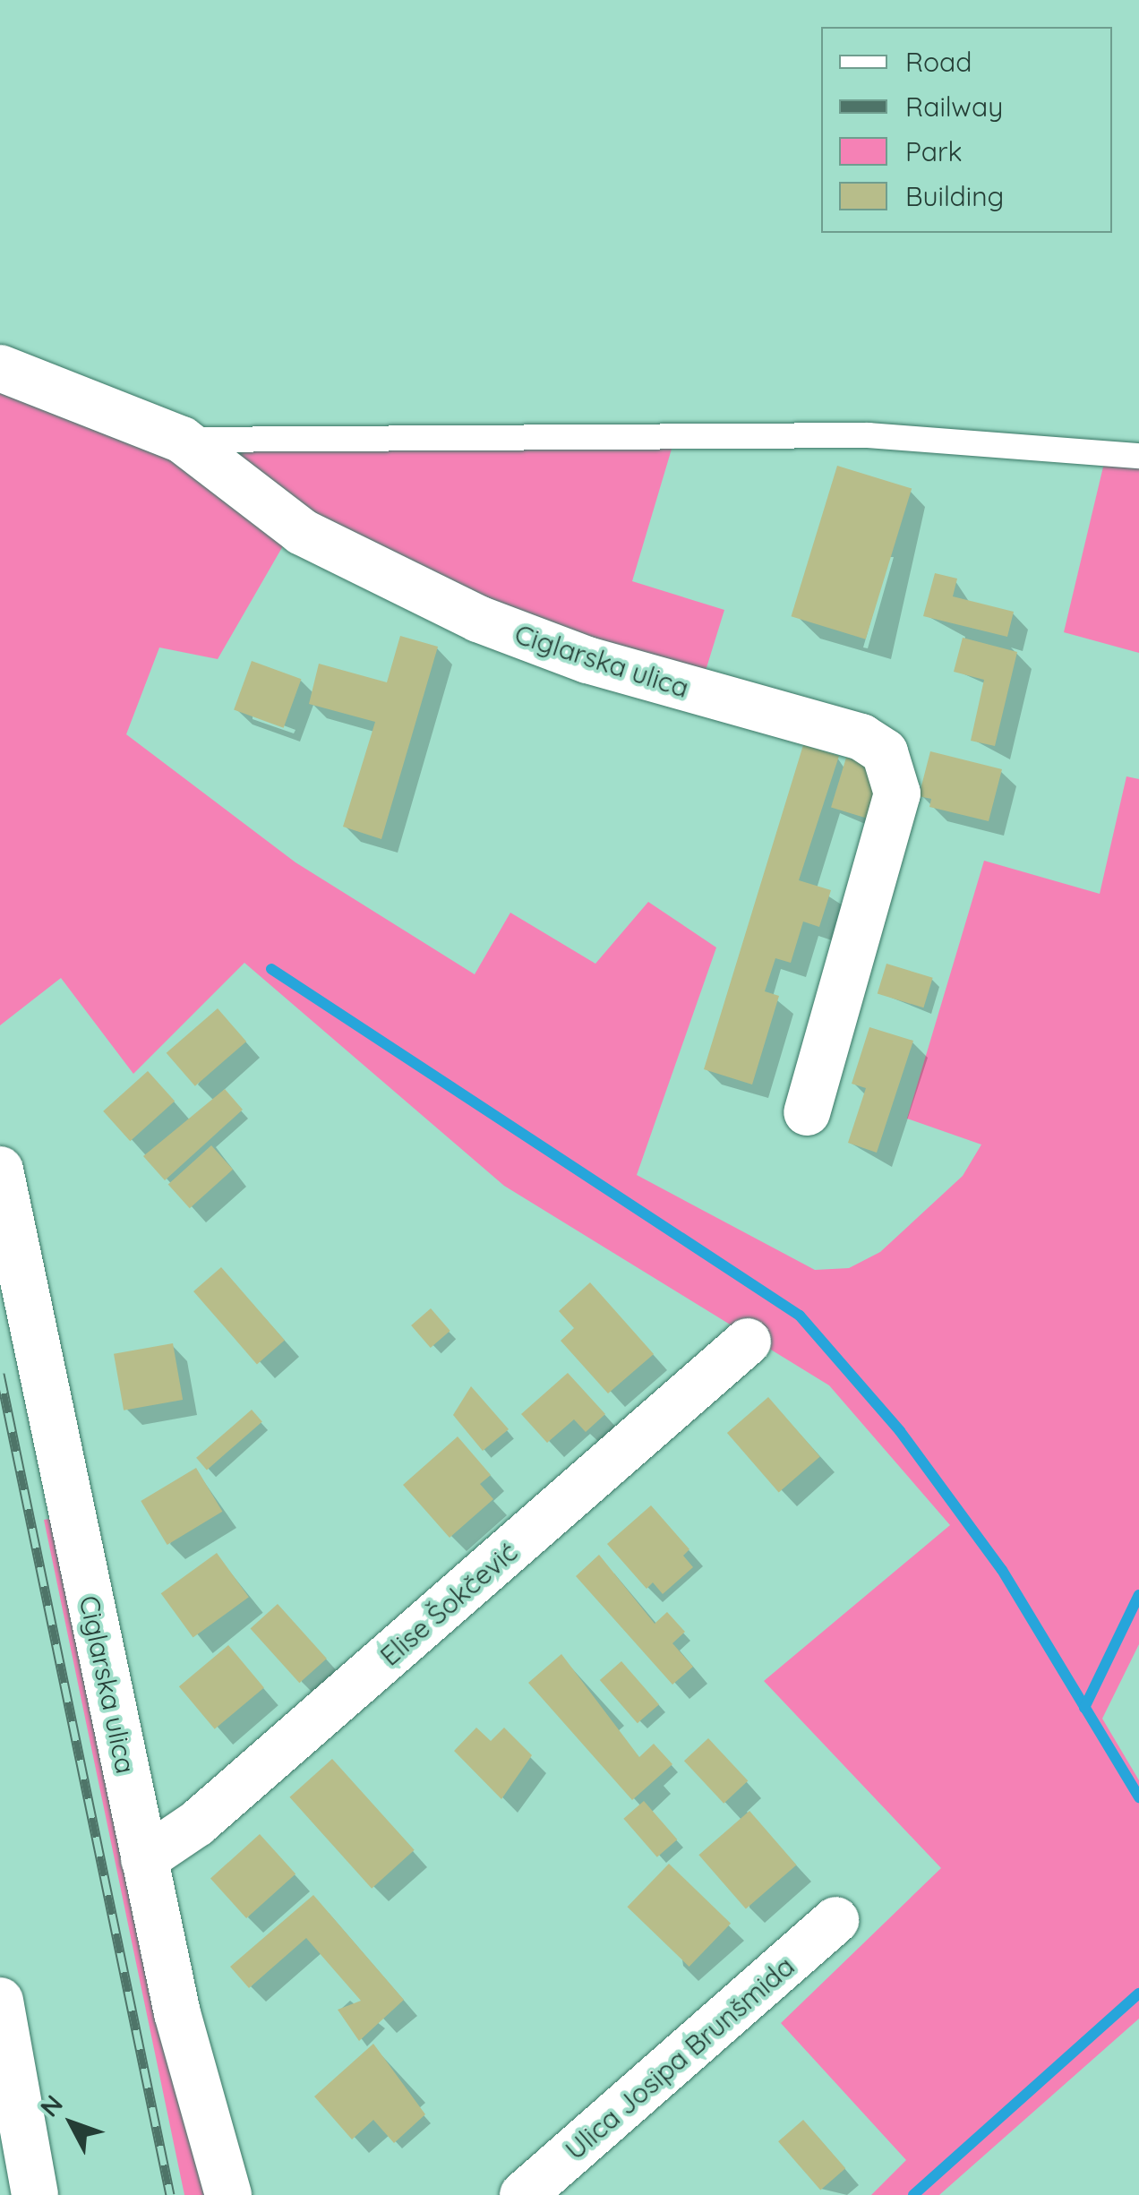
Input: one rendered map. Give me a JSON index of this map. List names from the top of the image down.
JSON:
{
  "streets": {
    "street": ["Ciglarska ulica", "Elise Šokčević", "Ulica Josipa Brunšmida"]
  },
  "crossings": [
    ["Ciglarska ulica", "Elise Šokčević"]
  ],
  "legend": [
    "Road",
    "Railway",
    "Park",
    "Building"
  ],
  "north": "top left"
}
